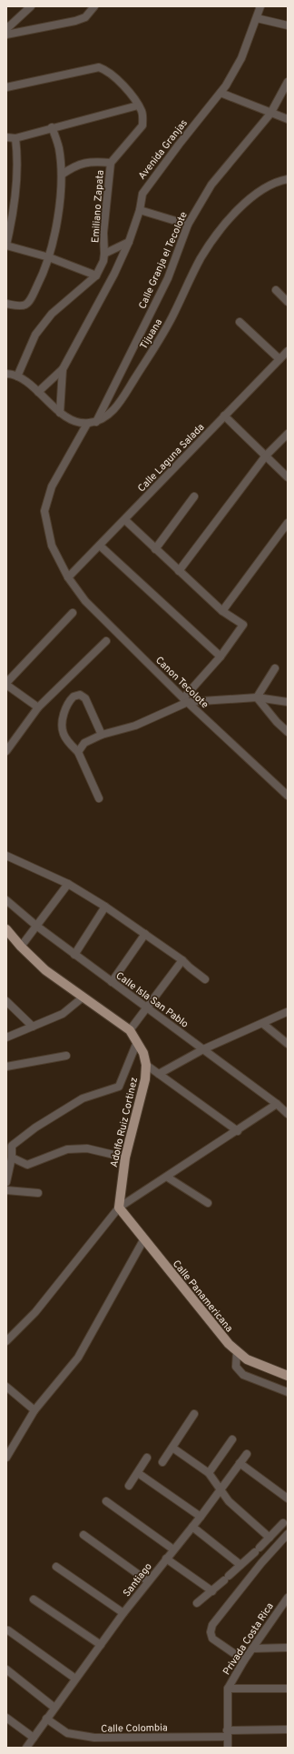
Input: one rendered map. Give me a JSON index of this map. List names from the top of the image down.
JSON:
{
  "streets": {
    "main road": ["Adolfo Ruiz Cortinez", "Calle Panamericana"],
    "street": [
      "Avenida Granjas",
      "Emiliano Zapata",
      "Calle Granja el Tecolote",
      "Tijuana",
      "Calle Laguna Salada",
      "Canon Tecolote",
      "Calle Isla San Pablo",
      "Santiago",
      "Privada Costa Rica",
      "Calle Colombia"
    ]
  },
  "crossings": [
    ["Avenida Granjas", "Tijuana"],
    ["Calle Granja el Tecolote", "Tijuana"],
    ["Calle Laguna Salada", "Canon Tecolote"],
    ["Adolfo Ruiz Cortinez", "Calle Panamericana"],
    ["Santiago", "Calle Colombia"],
    ["Privada Costa Rica", "Calle Colombia"]
  ]
}
